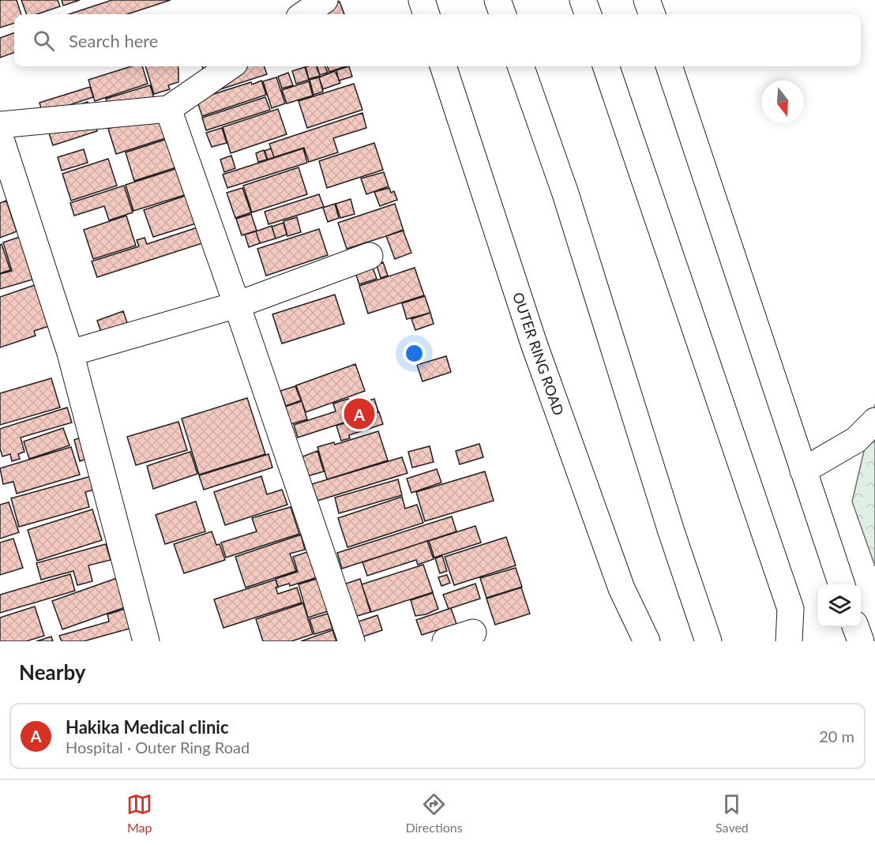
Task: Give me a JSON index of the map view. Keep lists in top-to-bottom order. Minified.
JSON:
{"streets":{"main road":["OUTER RING ROAD"]},"north":"bottom","page":{"search":"Search here","pins":"A","heading":"Nearby","list":[{"mark":"A","name":"Hakika Medical clinic","note":"Hospital · Outer Ring Road","value":"20 m"}],"nav":["Map","Directions","Saved"]}}
